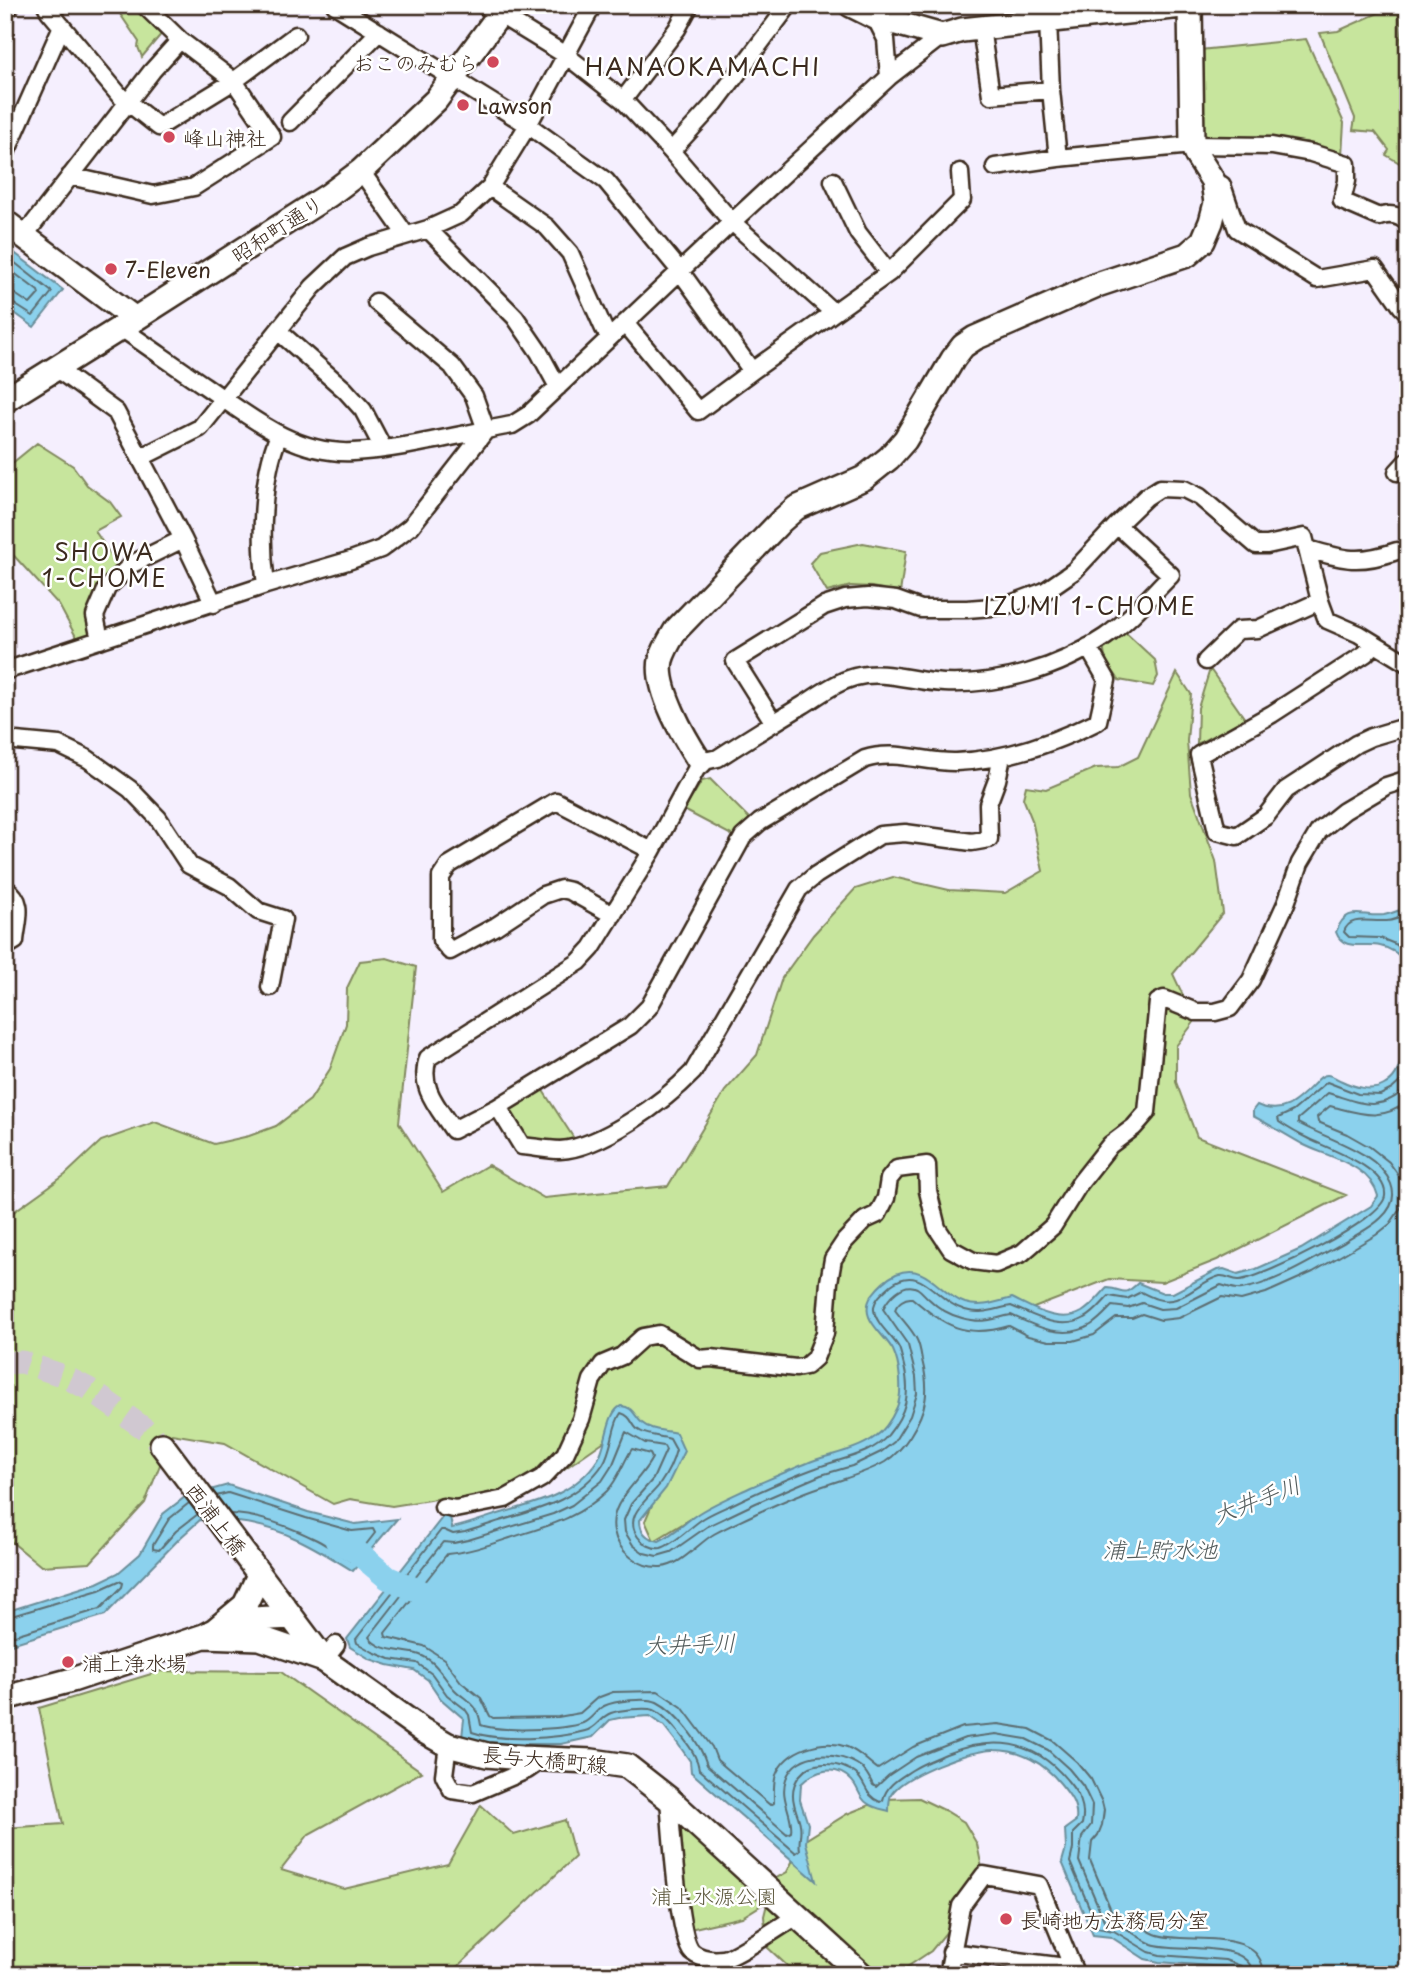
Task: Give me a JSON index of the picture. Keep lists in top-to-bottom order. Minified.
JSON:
{"streets":{"street":["昭和町通り","西浦上橋","長与大橋町線"]},"crossings":[["西浦上橋","長与大橋町線"]],"districts":["HANAOKAMACHI","SHOWA 1-CHOME","IZUMI 1-CHOME"],"water":["大井手川","浦上貯水池"],"parks":["浦上水源公園"],"places":["おこのみむら","Lawson","峰山神社","7-Eleven","浦上浄水場","長崎地方法務局分室"]}
